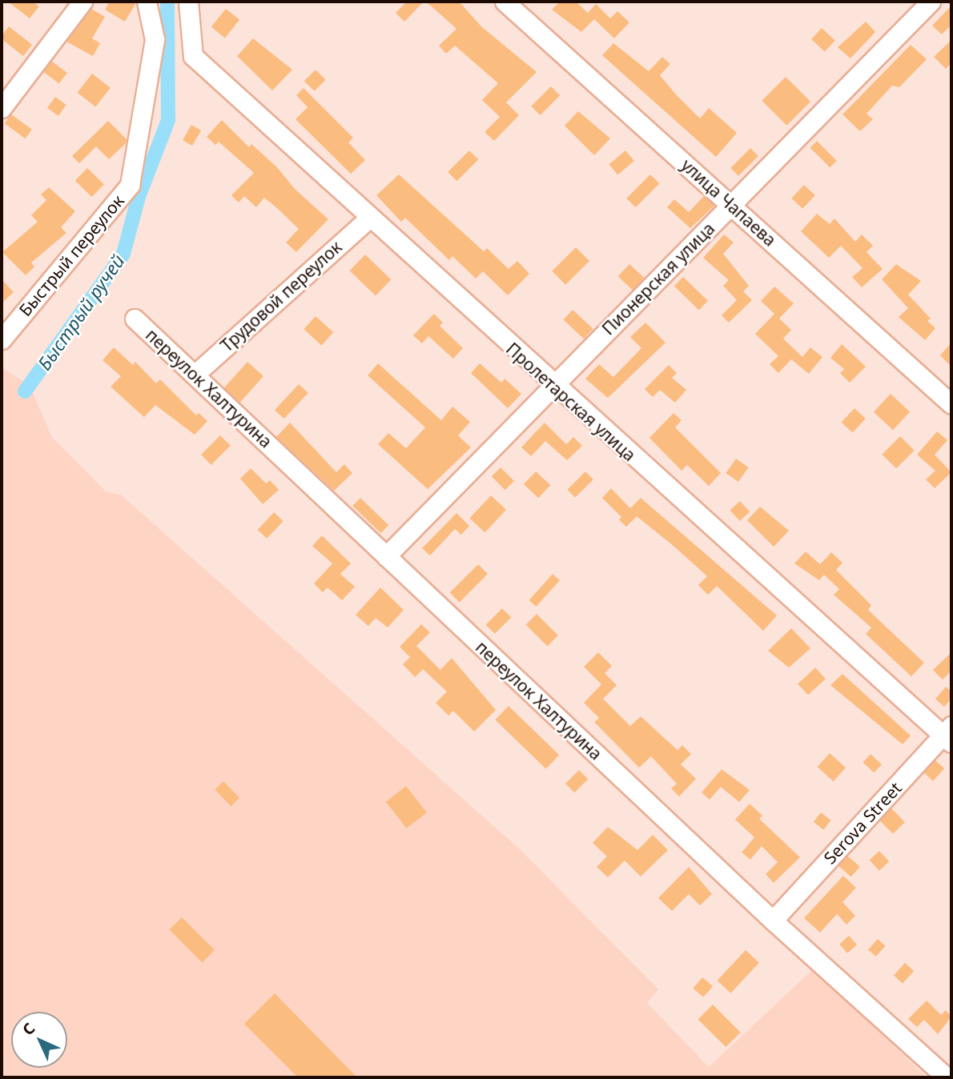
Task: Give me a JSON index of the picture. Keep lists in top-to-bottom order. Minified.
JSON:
{"streets":{"street":["улица Чапаева","Быстрый переулок","Пионерская улица","Трудовой переулок","переулок Халтурина","Пролетарская улица","Serova Street"]},"crossings":[["улица Чапаева","Пионерская улица"],["Пионерская улица","переулок Халтурина"],["Пионерская улица","Пролетарская улица"],["Трудовой переулок","переулок Халтурина"],["Трудовой переулок","Пролетарская улица"],["переулок Халтурина","Serova Street"],["Пролетарская улица","Serova Street"]],"water":["Быстрый ручей"],"north":"top left"}
